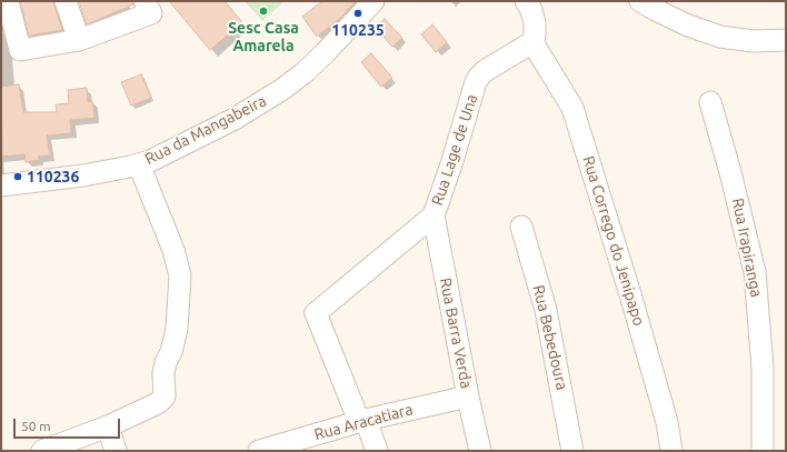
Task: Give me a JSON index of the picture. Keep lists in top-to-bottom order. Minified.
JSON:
{"streets":{"street":["Rua da Mangabeira","Rua Lage de Una","Rua Corrego do Jenipapo","Rua Irapiranga","Rua Barra Verda","Rua Bebedoura","Rua Aracatiara"]},"crossings":[["Rua Lage de Una","Rua Corrego do Jenipapo"],["Rua Lage de Una","Rua Barra Verda"],["Rua Lage de Una","Rua Aracatiara"],["Rua Barra Verda","Rua Aracatiara"]],"places":["Sesc Casa Amarela","110235","110236"],"scale_bar":"50 m"}
